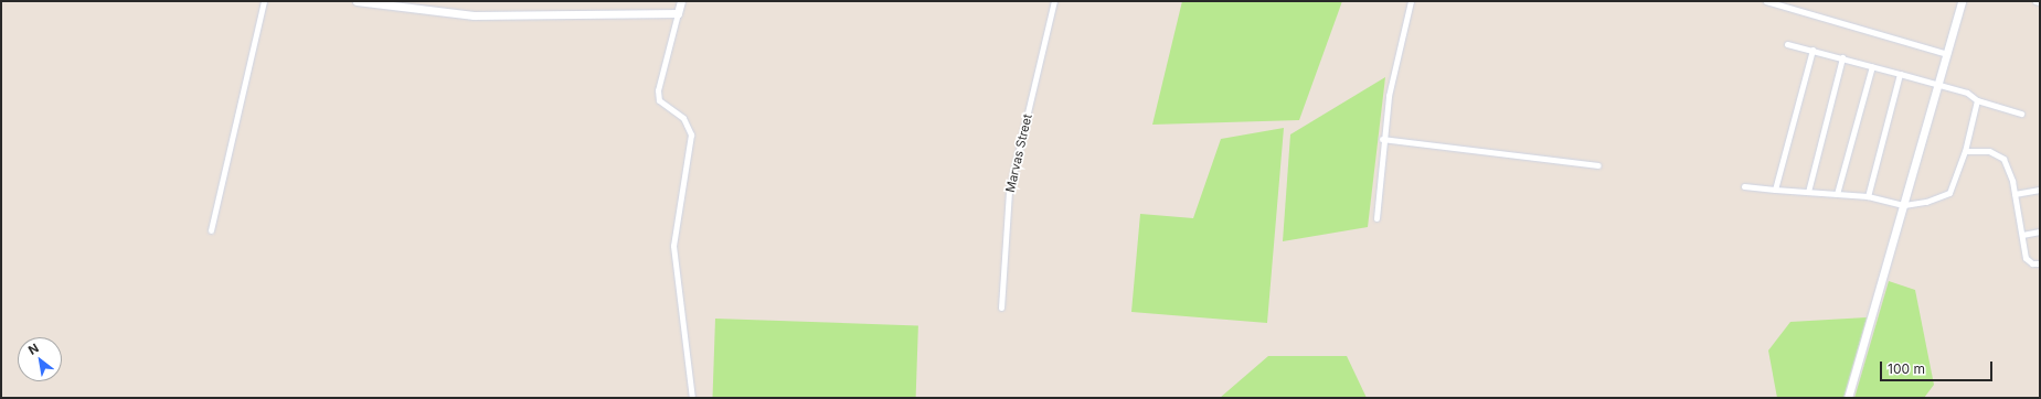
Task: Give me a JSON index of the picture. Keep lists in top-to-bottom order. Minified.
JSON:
{"streets":{"street":["Marvas Street"]},"scale_bar":"100 m","north":"top left"}
